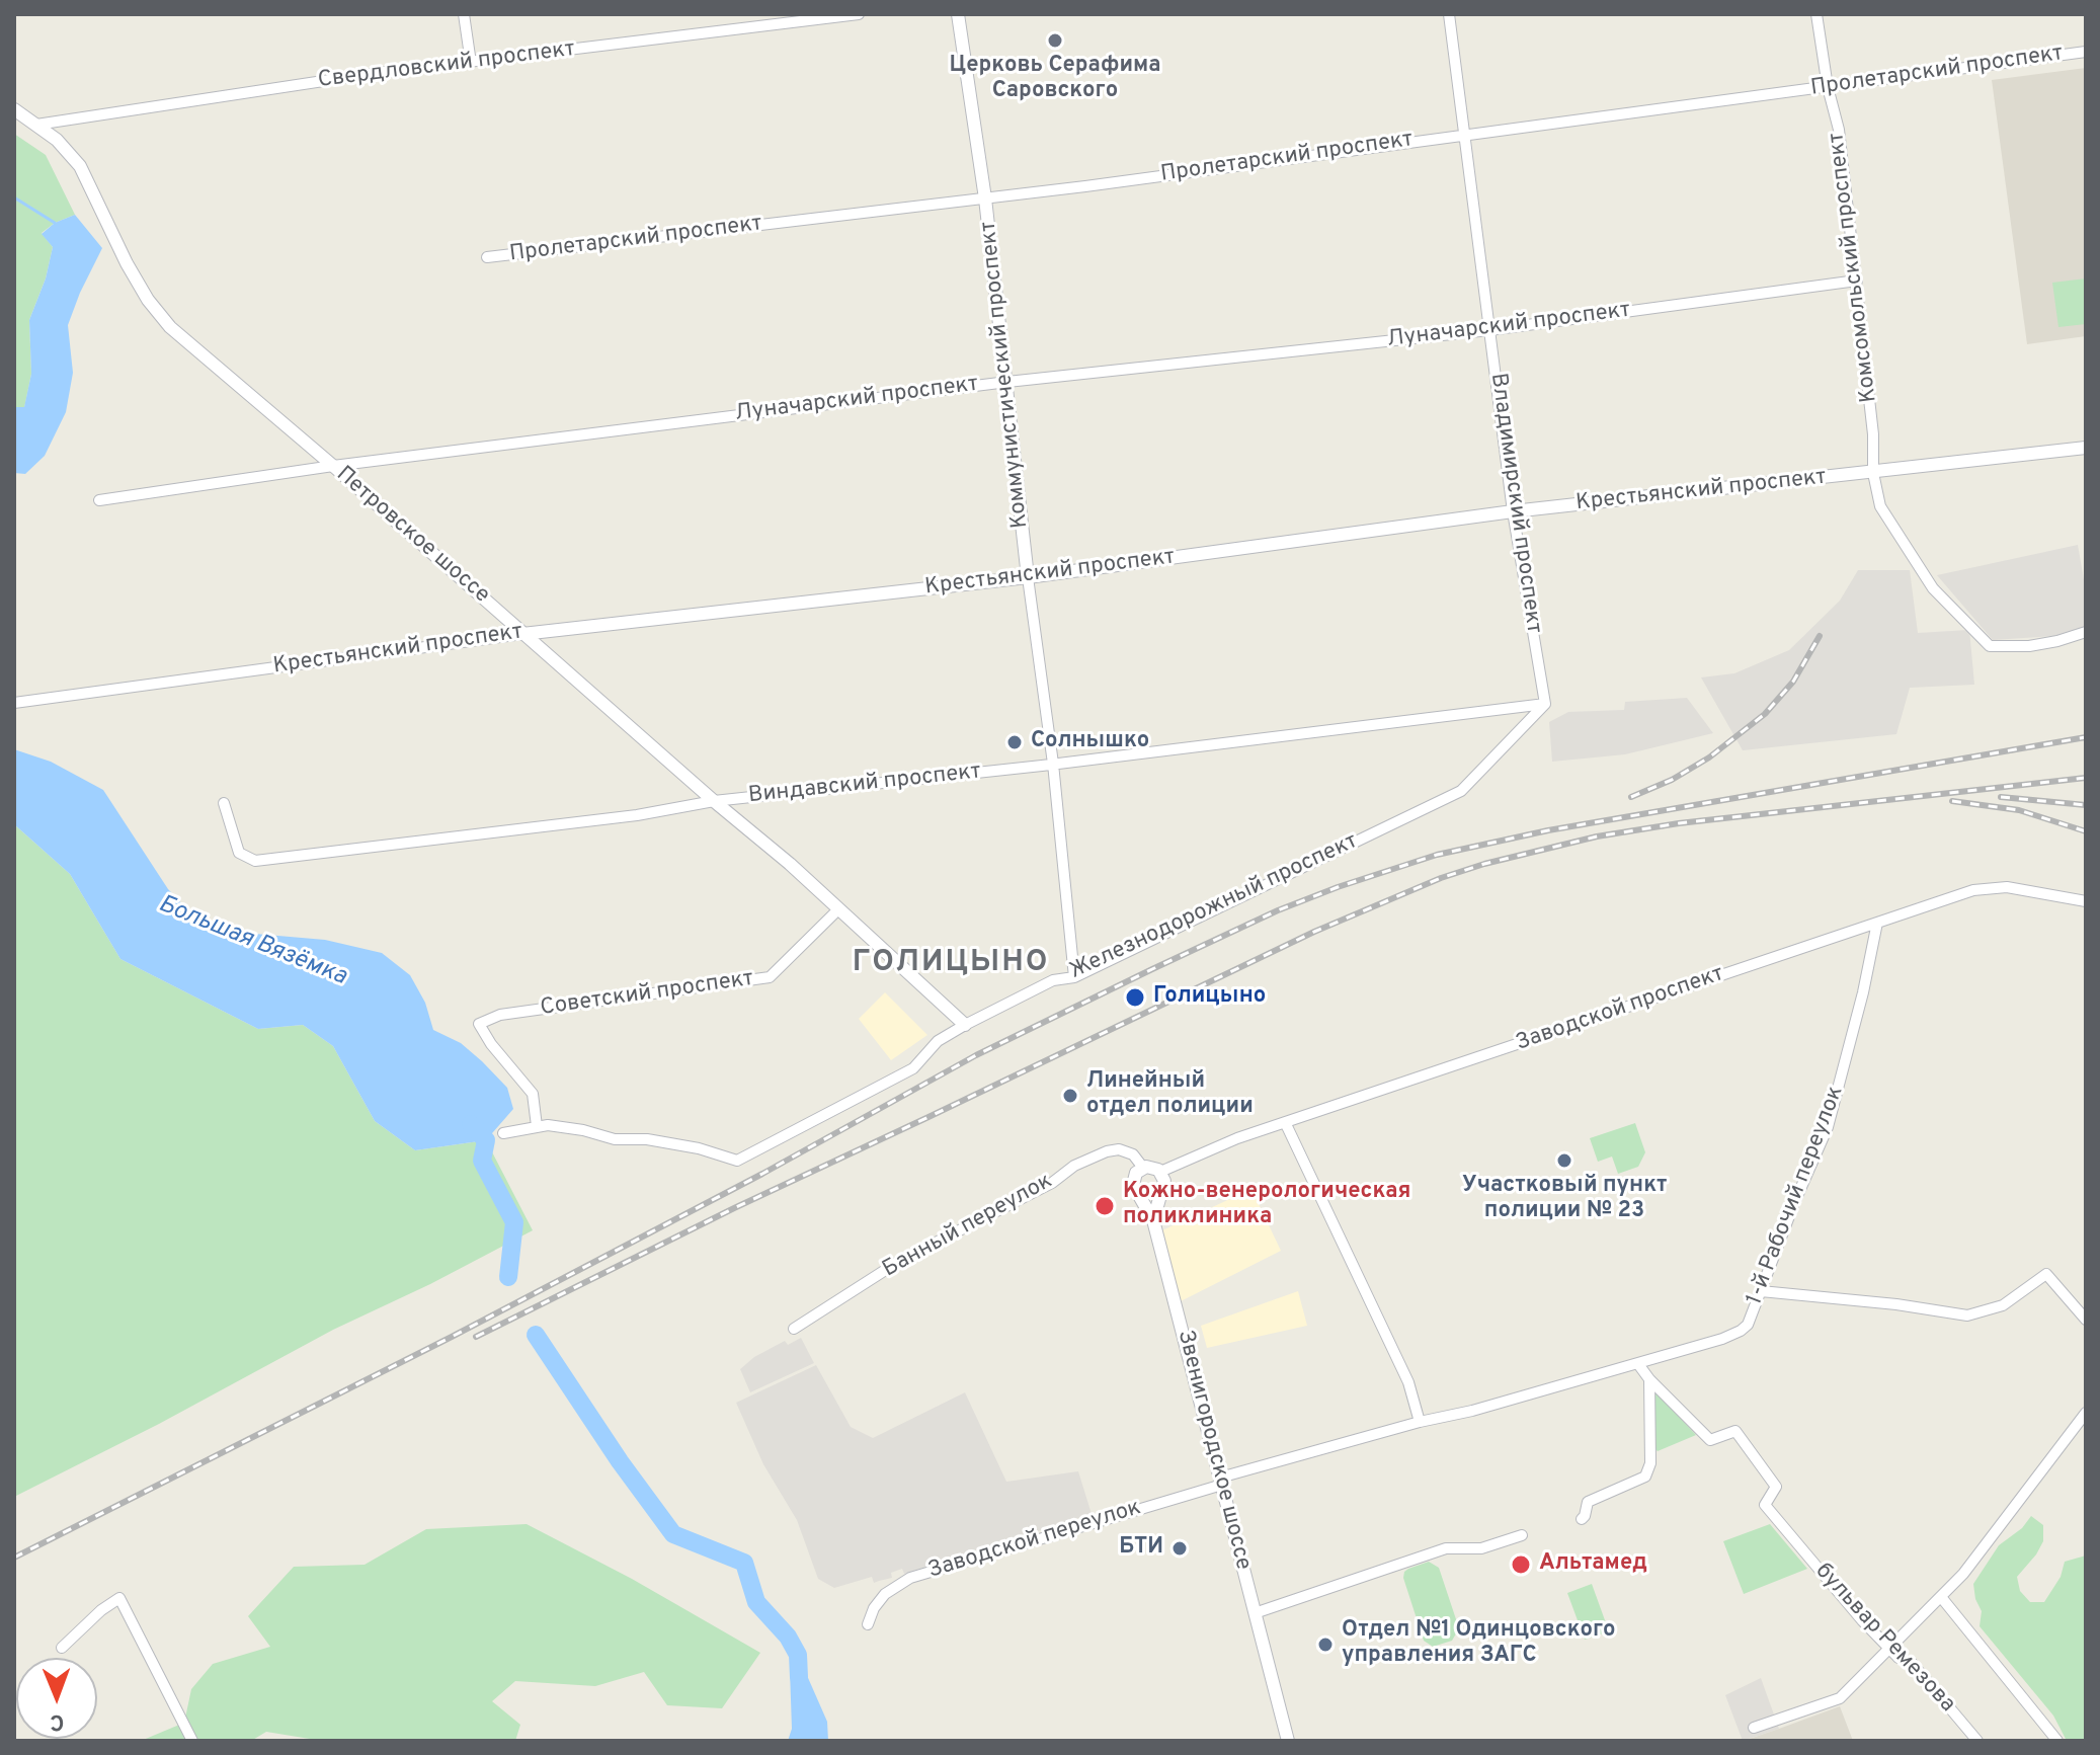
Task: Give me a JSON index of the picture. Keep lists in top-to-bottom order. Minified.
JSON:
{"streets":{"street":["Свердловский проспект","Пролетарский проспект","Комсомольский проспект","Луначарский проспект","Коммунистический проспект","Крестьянский проспект","Владимирский проспект","Петровское шоссе","Виндавский проспект","Железнодорожный проспект","Советский проспект","Заводской проспект","1-й Рабочий переулок","Банный переулок","Звенигородское шоссе","Заводской переулок","бульвар Ремезова"]},"crossings":[["Свердловский проспект","Петровское шоссе"],["Пролетарский проспект","Комсомольский проспект"],["Пролетарский проспект","Коммунистический проспект"],["Пролетарский проспект","Владимирский проспект"],["Комсомольский проспект","Луначарский проспект"],["Комсомольский проспект","Крестьянский проспект"],["Луначарский проспект","Коммунистический проспект"],["Луначарский проспект","Владимирский проспект"],["Луначарский проспект","Петровское шоссе"],["Коммунистический проспект","Крестьянский проспект"],["Коммунистический проспект","Виндавский проспект"],["Коммунистический проспект","Железнодорожный проспект"],["Крестьянский проспект","Владимирский проспект"],["Крестьянский проспект","Петровское шоссе"],["Владимирский проспект","Виндавский проспект"],["Владимирский проспект","Железнодорожный проспект"],["Петровское шоссе","Виндавский проспект"],["Петровское шоссе","Железнодорожный проспект"],["Петровское шоссе","Советский проспект"],["Виндавский проспект","Железнодорожный проспект"],["Железнодорожный проспект","Советский проспект"],["Заводской проспект","1-й Рабочий переулок"],["Заводской проспект","Банный переулок"],["1-й Рабочий переулок","Звенигородское шоссе"],["1-й Рабочий переулок","Заводской переулок"],["1-й Рабочий переулок","бульвар Ремезова"],["Звенигородское шоссе","Заводской переулок"]],"districts":["ГОЛИЦЫНО"],"water":["Большая Вязёмка"],"places":["Церковь Серафима Саровского","Солнышко","Голицыно","Линейный отдел полиции","Участковый пункт полиции № 23","Кожно-венерологическая поликлиника","БТИ","Альтамед","Отдел №1 Одинцовского управления ЗАГС"],"north":"bottom"}
